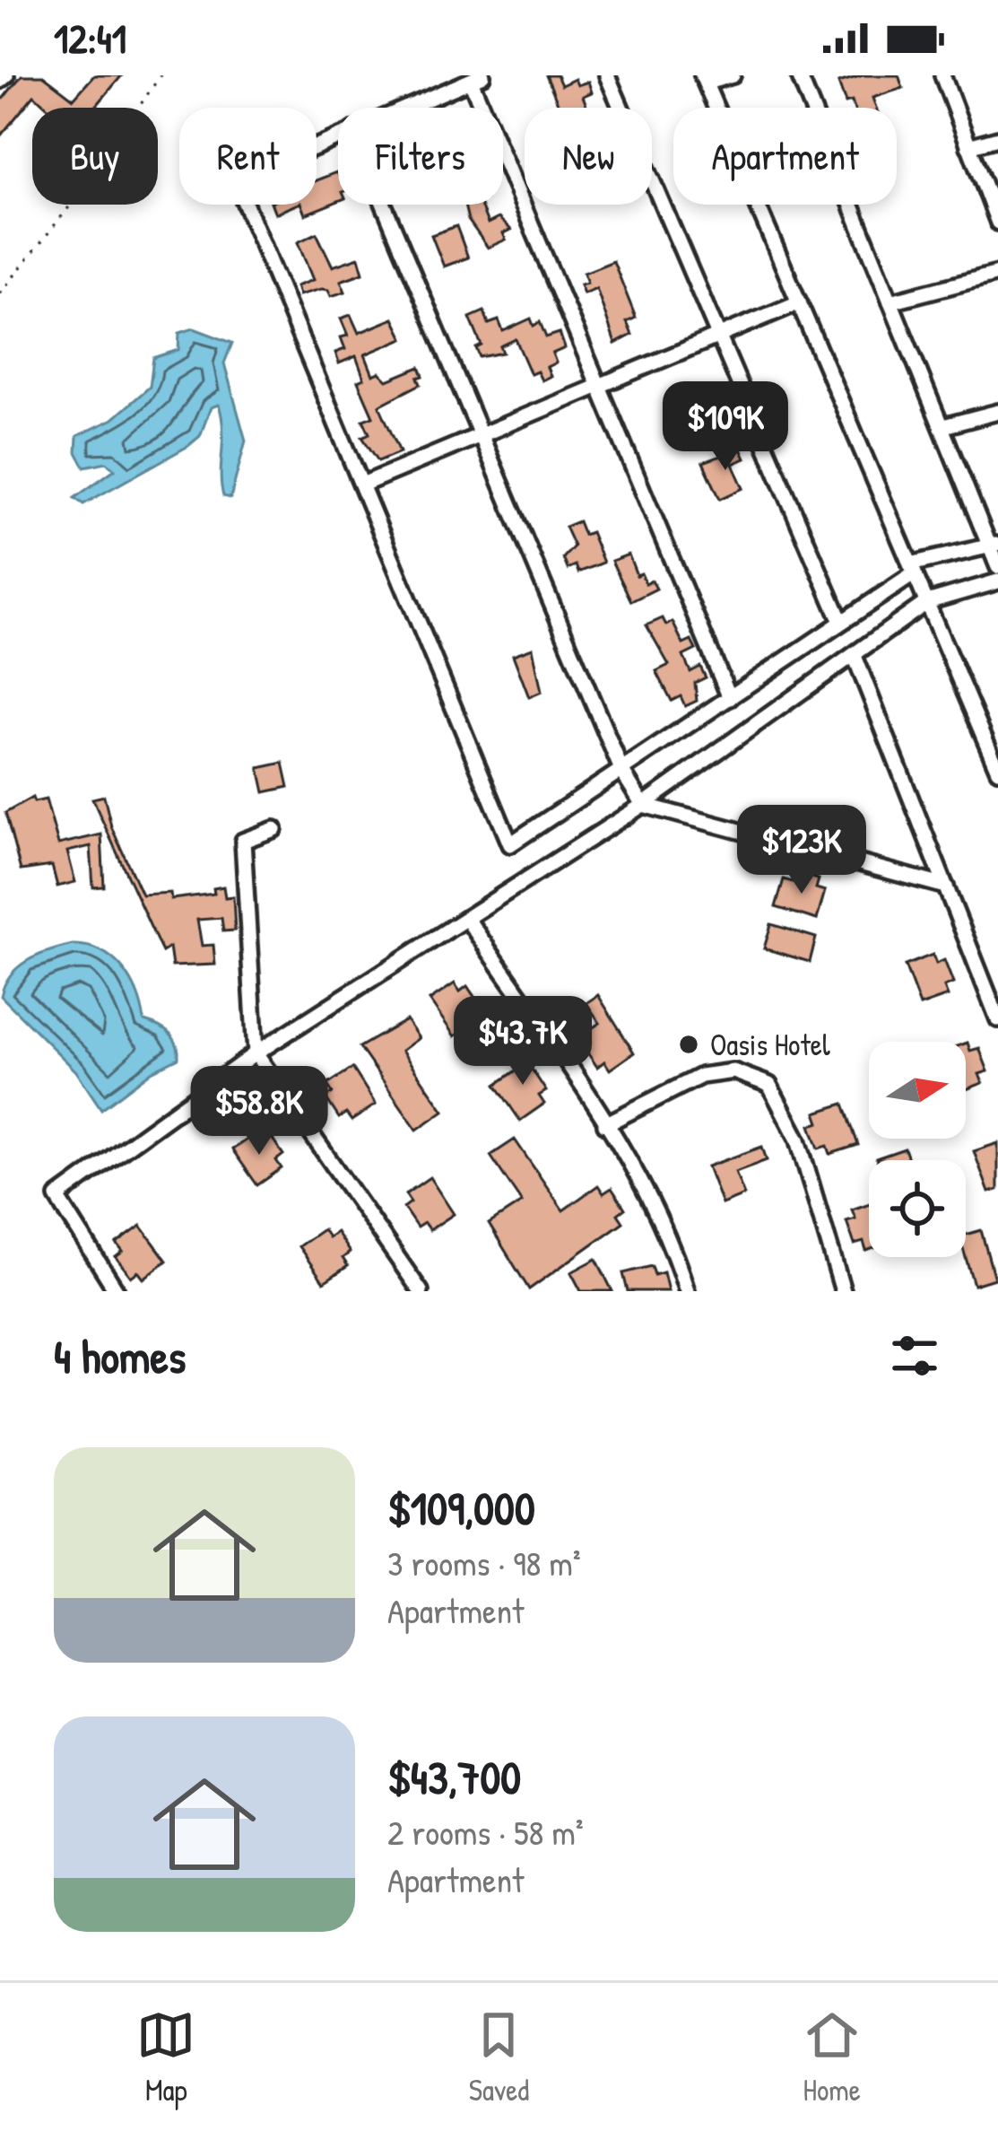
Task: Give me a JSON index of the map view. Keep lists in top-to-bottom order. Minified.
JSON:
{"places":["Oasis Hotel"],"north":"right","page":{"status":"12:41","chip":["Buy","Rent","Filters","New","Apartment"],"price":["$109K","$123K","$43.7K","$58.8K"],"heading":"4 homes","list":[{"name":"$109,000","note":"3 rooms · 98 m² · Apartment"},{"name":"$43,700","note":"2 rooms · 58 m² · Apartment"}],"tabs":["Map","Saved","Home"]}}
